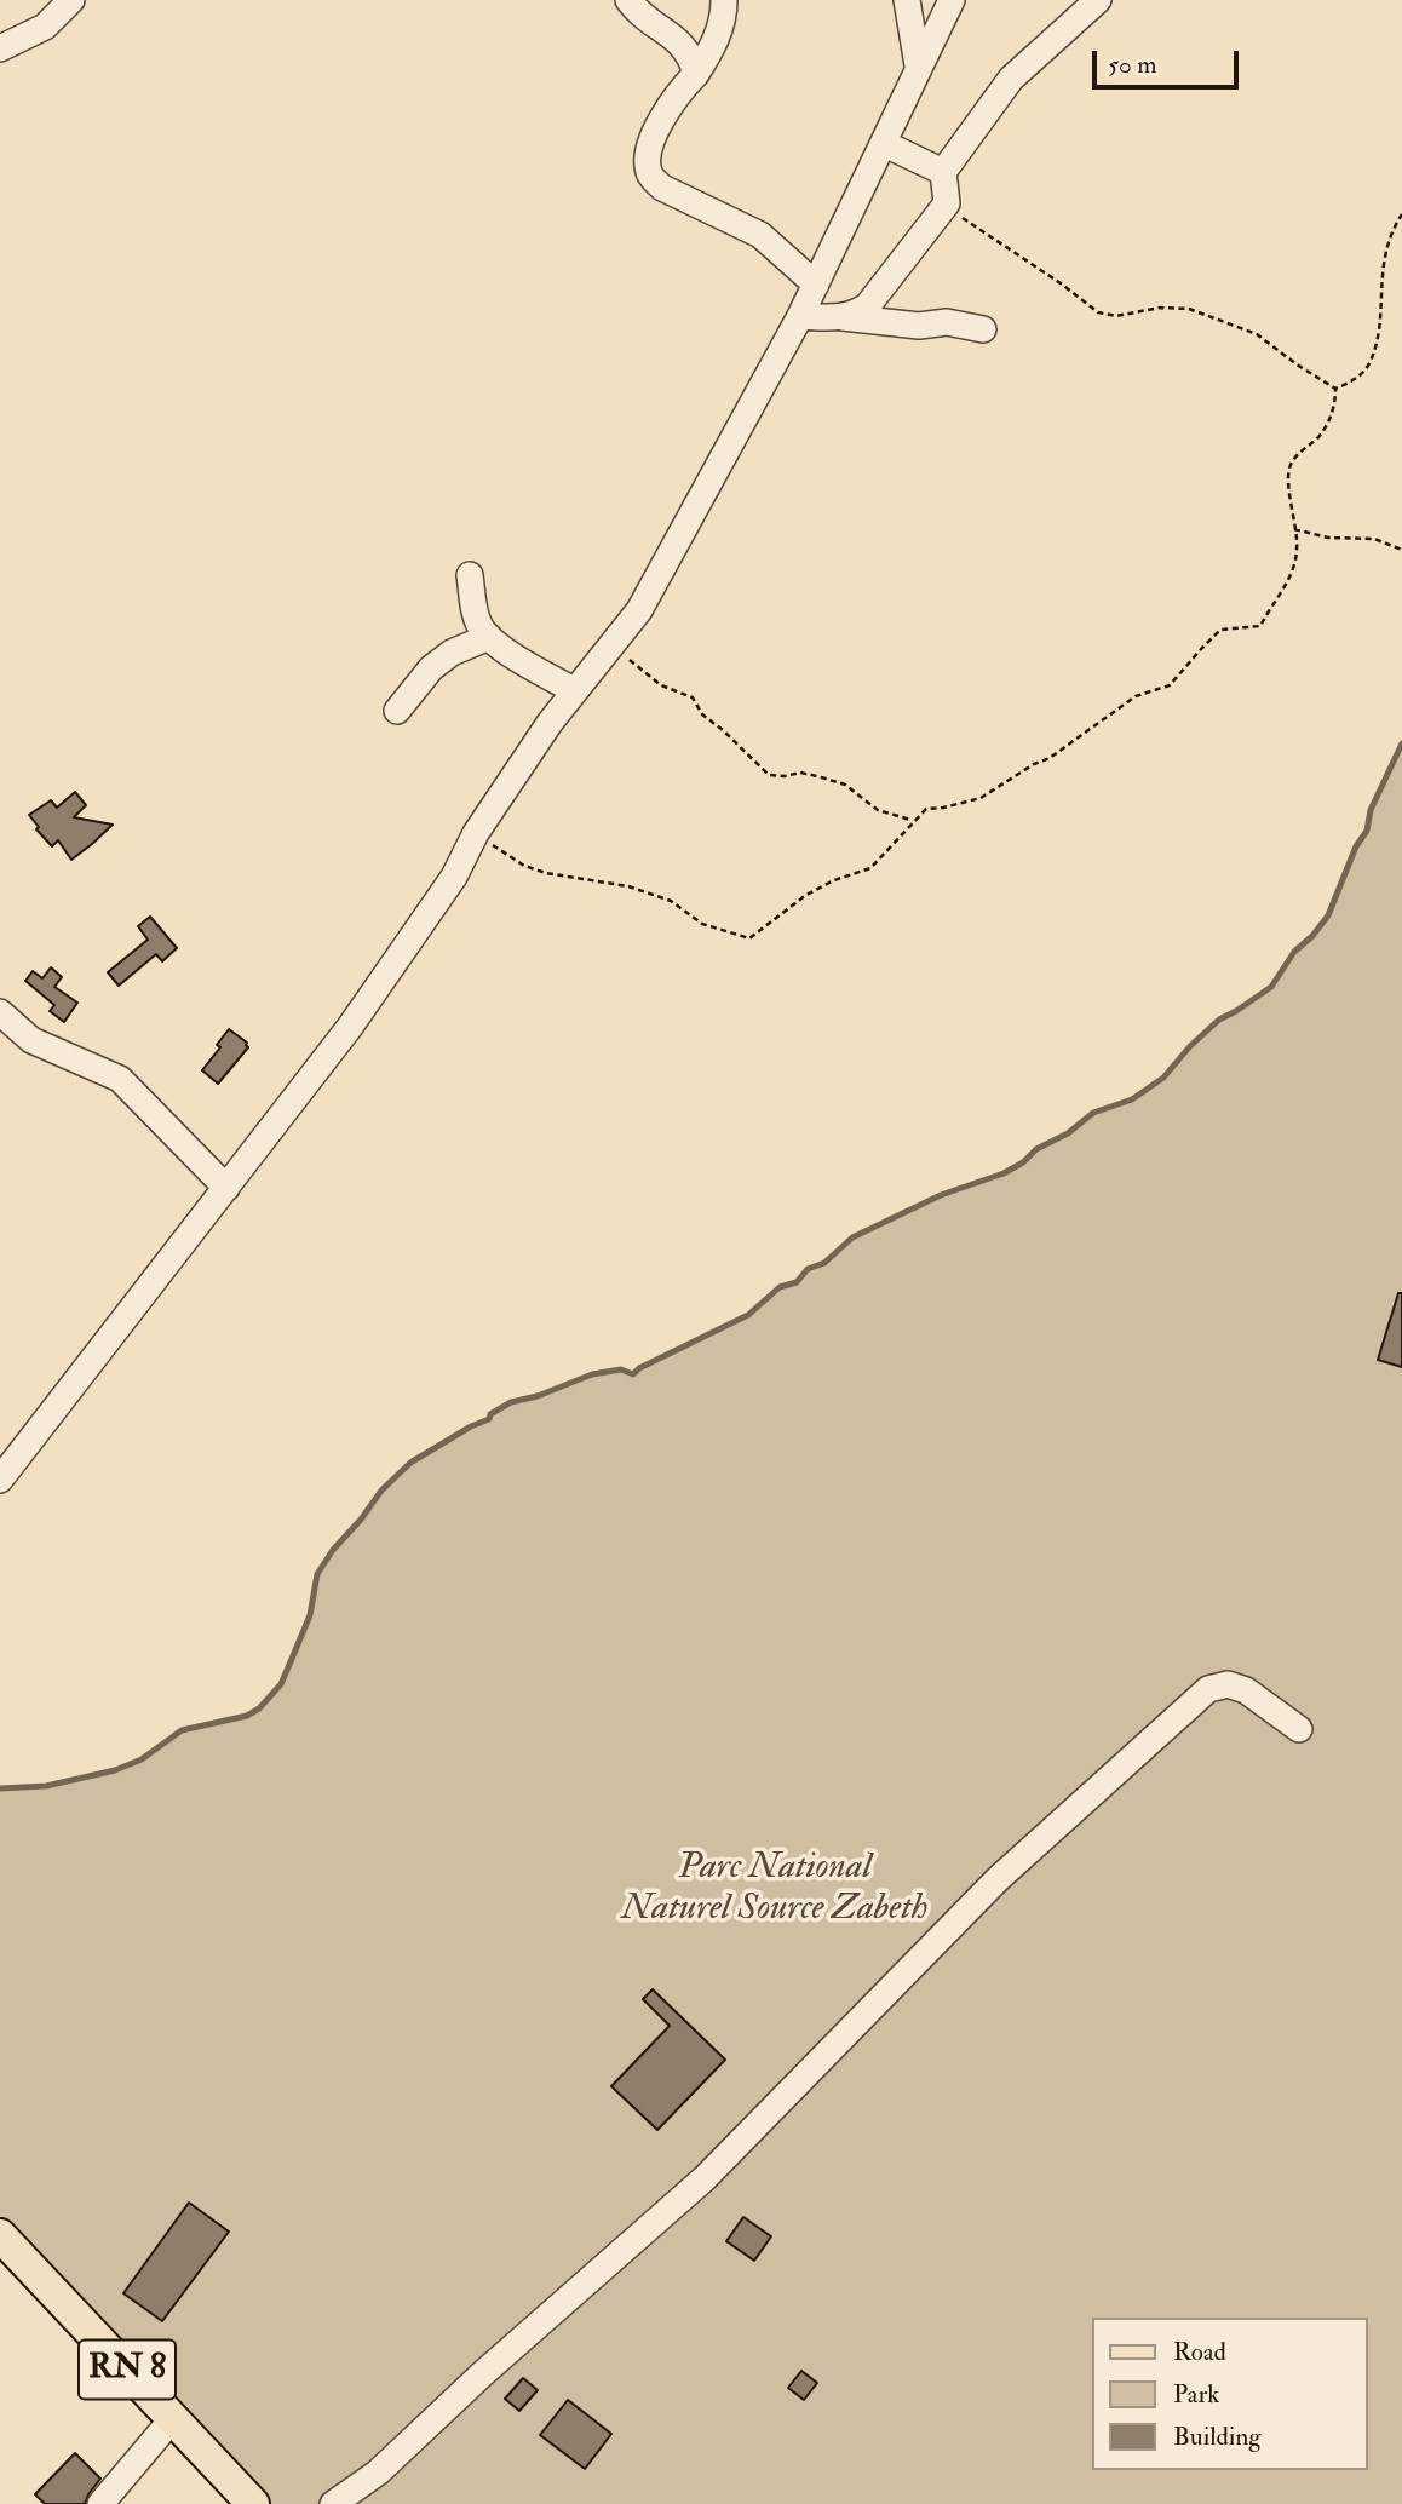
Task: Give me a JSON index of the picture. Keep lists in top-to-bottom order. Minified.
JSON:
{"streets":{"main road":["RN 8"]},"parks":["Parc National Naturel Source Zabeth"],"legend":["Road","Park","Building"],"scale_bar":"50 m"}
